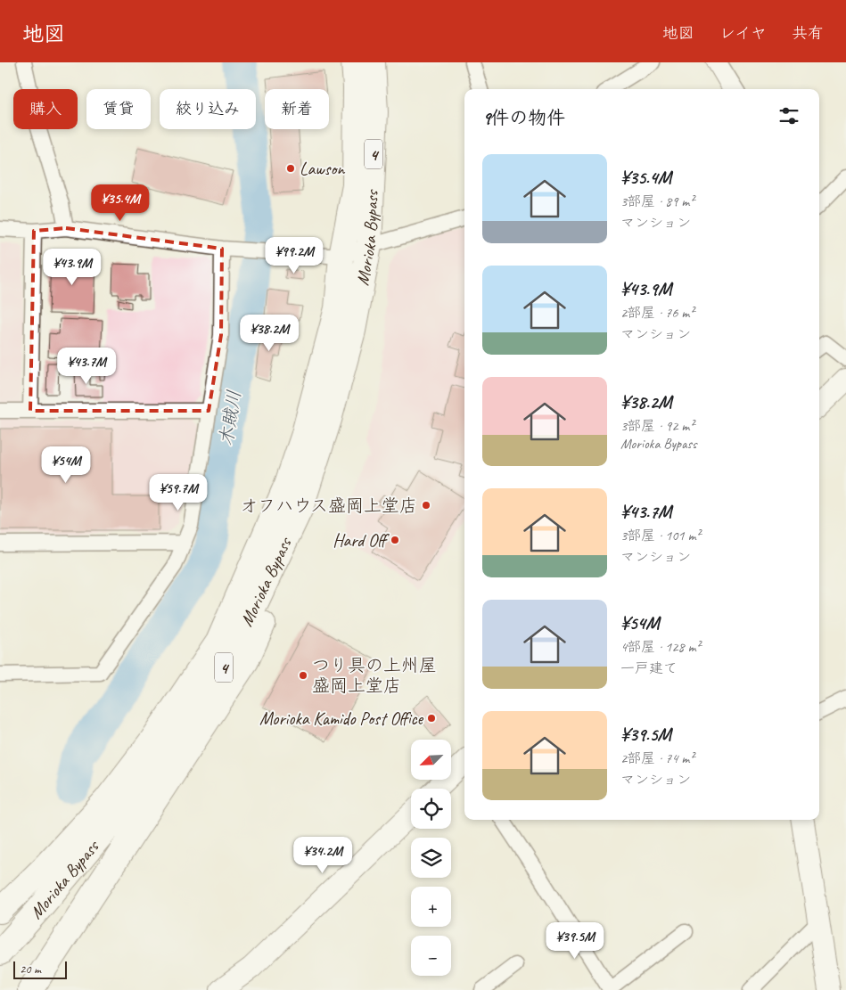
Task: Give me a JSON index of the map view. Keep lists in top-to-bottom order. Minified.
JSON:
{"streets":{"highway":["4","Morioka Bypass"]},"water":["木賊川"],"places":["Lawson","オフハウス盛岡上堂店","Hard Off","つり具の上州屋 盛岡上堂店","Morioka Kamido Post Office"],"scale_bar":"20 m","north":"bottom left","page":{"header":"地図","nav":["地図","レイヤ","共有"],"chip":["購入","賃貸","絞り込み","新着"],"heading":"9件の物件","list":[{"name":"¥35.4M","note":"3部屋 · 89 m² · マンション"},{"name":"¥43.9M","note":"2部屋 · 76 m² · マンション"},{"name":"¥38.2M","note":"3部屋 · 92 m² · Morioka Bypass"},{"name":"¥43.7M","note":"3部屋 · 101 m² · マンション"},{"name":"¥54M","note":"4部屋 · 128 m² · 一戸建て"},{"name":"¥39.5M","note":"2部屋 · 74 m² · マンション"}],"price":["¥35.4M","¥99.2M","¥43.9M","¥38.2M","¥43.7M","¥54M","¥59.7M","¥34.2M","¥39.5M"],"map_buttons":["+","−"],"scale":"20 m"}}
